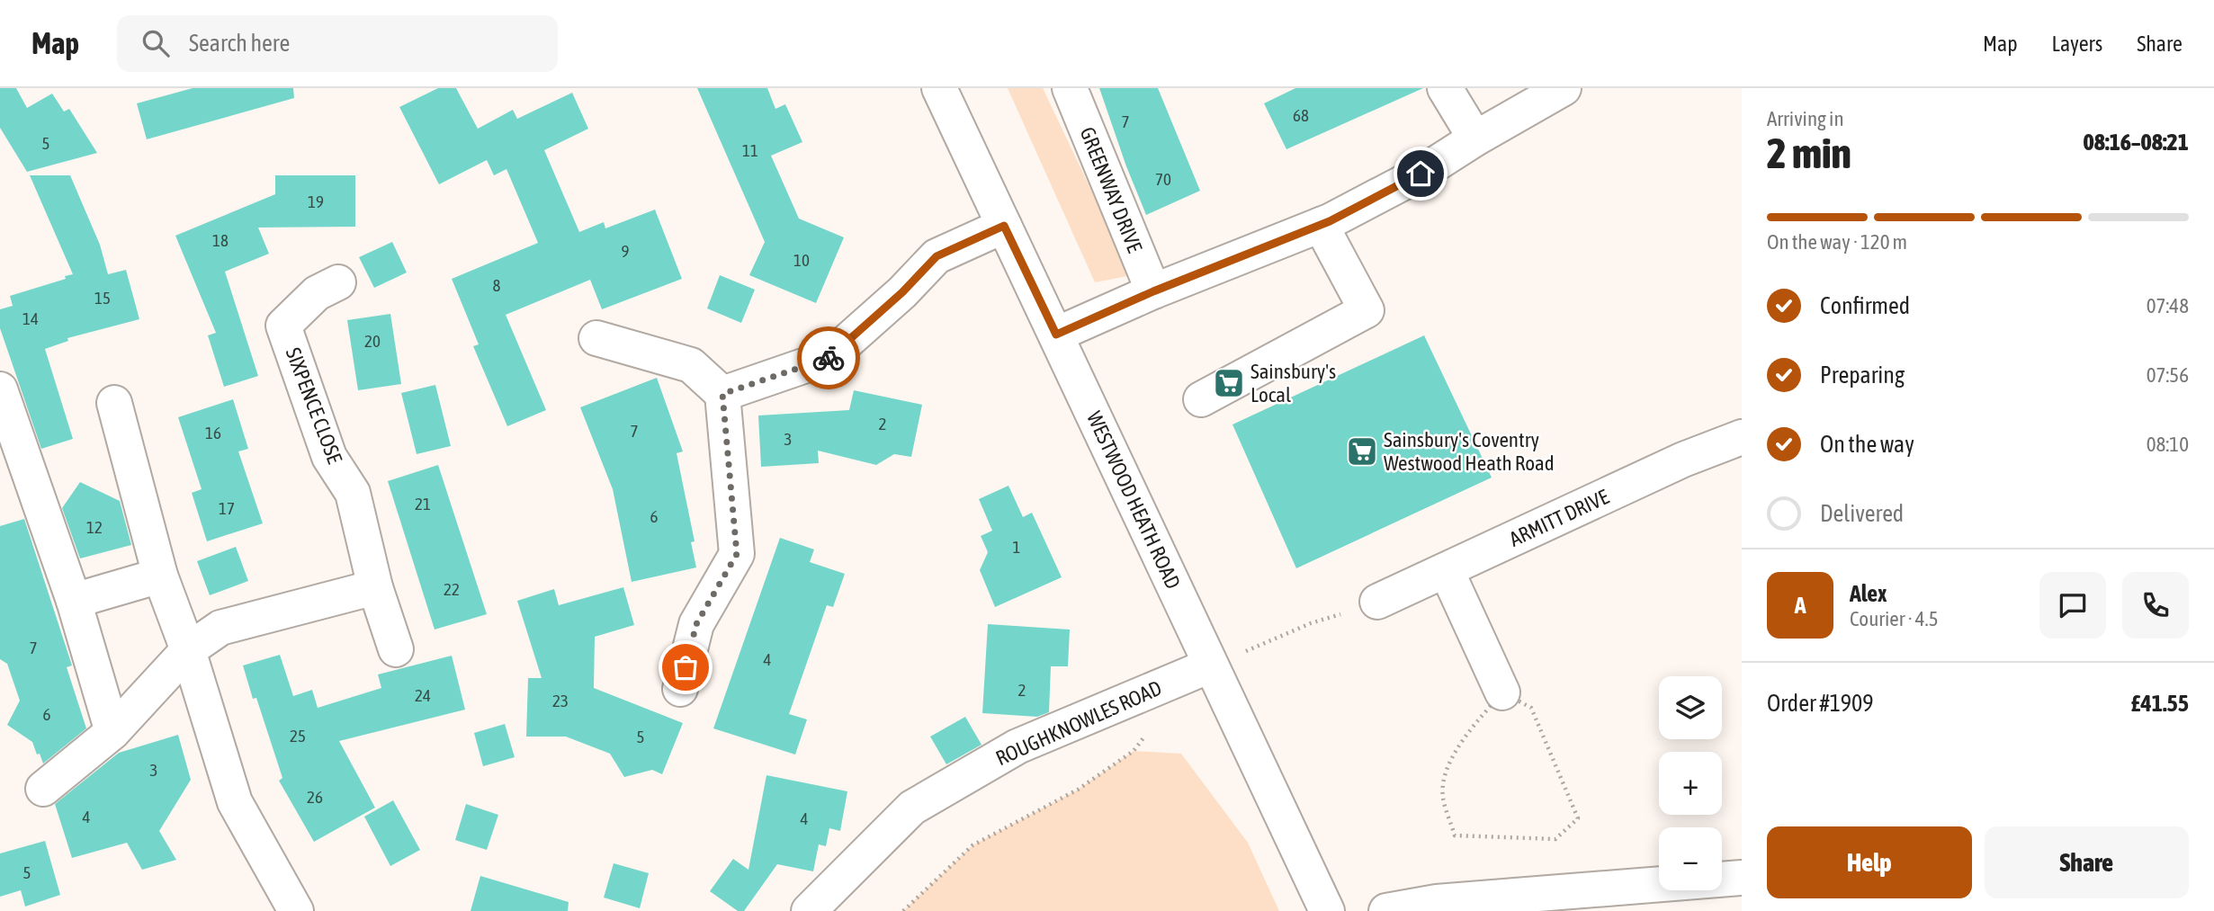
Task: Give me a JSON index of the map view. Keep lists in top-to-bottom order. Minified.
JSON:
{"streets":{"street":["GREENWAY DRIVE","SIXPENCE CLOSE","WESTWOOD HEATH ROAD","ARMITT DRIVE","ROUGHKNOWLES ROAD"]},"crossings":[["WESTWOOD HEATH ROAD","ROUGHKNOWLES ROAD"]],"places":{"supermarket":["Sainsbury's Local","Sainsbury's Coventry Westwood Heath Road"]},"house_numbers":["68","7","5","11","70","19","18","9","10","8","15","14","20","2","7","16","3","21","17","6","12","1","22","7","4","2","24","23","6","25","5","3","26","4","4","5"],"page":{"header":"Map","search":"Search here","nav":["Map","Layers","Share"],"heading":["2 min","Arriving in","08:16–08:21"],"panel":["Alex","Courier · 4.5","Order #1909","£41.55"],"bar":"On the way · 120 m","list":[["Confirmed","07:48"],["Preparing","07:56"],["On the way","08:10"],"Delivered"],"round":"A","map_buttons":["+","−"],"buttons":["Help","Share"]}}
